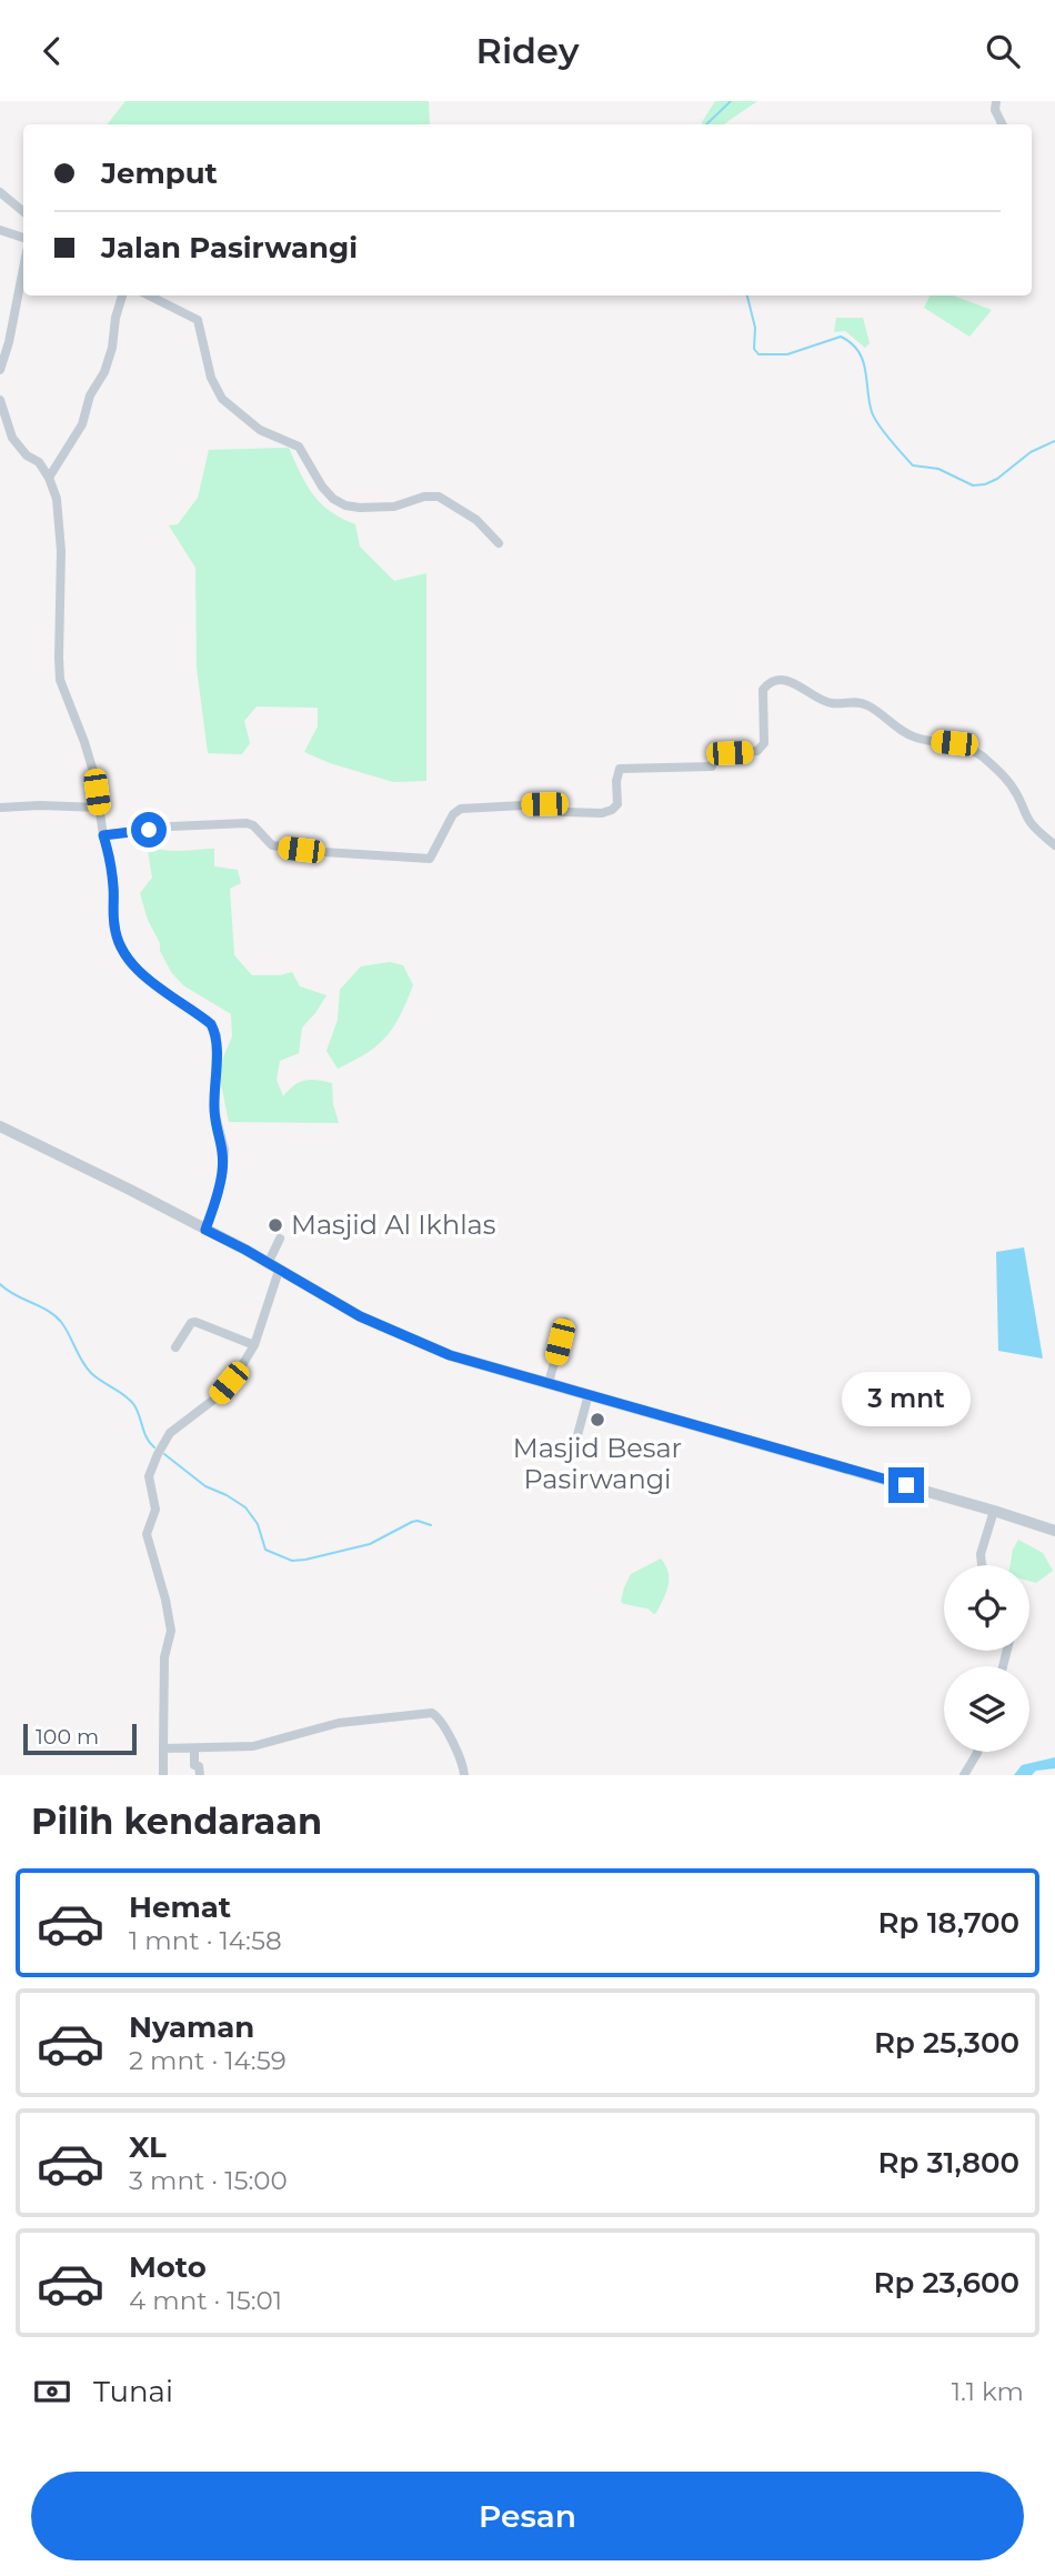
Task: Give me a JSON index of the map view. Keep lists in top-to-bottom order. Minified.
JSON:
{"places":["Masjid Al Ikhlas","Masjid Besar Pasirwangi"],"scale_bar":"100 m","page":{"header":"Ridey","banner":["Jemput","Jalan Pasirwangi"],"bubble":"3 mnt","scale":"100 m","heading":"Pilih kendaraan","list":[{"name":"Hemat","note":"1 mnt · 14:58","value":"Rp 18,700"},{"name":"Nyaman","note":"2 mnt · 14:59","value":"Rp 25,300"},{"name":"XL","note":"3 mnt · 15:00","value":"Rp 31,800"},{"name":"Moto","note":"4 mnt · 15:01","value":"Rp 23,600"}],"pay":["Tunai","1.1 km"],"buttons":"Pesan"}}
